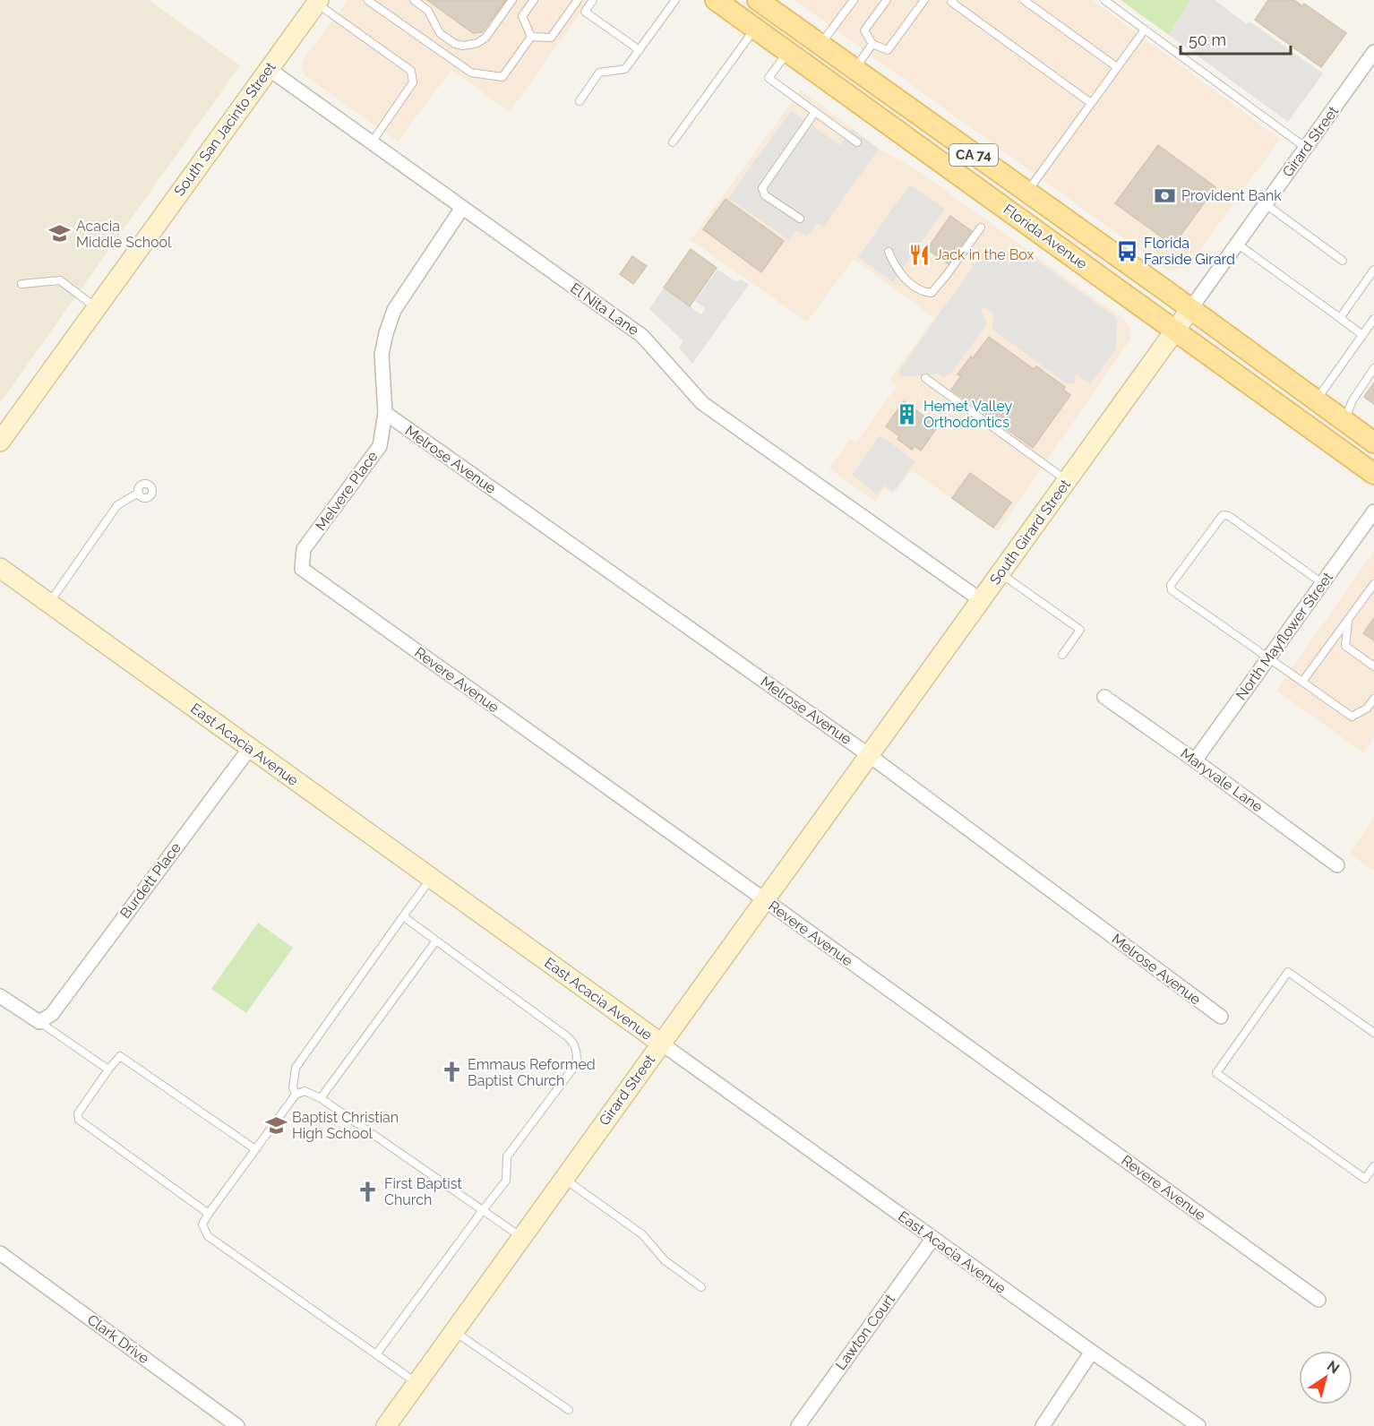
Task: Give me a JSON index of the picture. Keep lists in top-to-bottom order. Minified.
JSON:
{"streets":{"main road":["CA 74","Florida Avenue"],"street":["South San Jacinto Street","Girard Street","El Nita Lane","Melrose Avenue","Melvere Place","South Girard Street","North Mayflower Street","Revere Avenue","East Acacia Avenue","Maryvale Lane","Burdett Place","Lawton Court","Clark Drive"]},"crossings":[["South San Jacinto Street","El Nita Lane"],["Girard Street","Florida Avenue"],["Girard Street","Melrose Avenue"],["Girard Street","South Girard Street"],["Girard Street","Revere Avenue"],["Girard Street","East Acacia Avenue"],["Florida Avenue","South Girard Street"],["El Nita Lane","Melvere Place"],["El Nita Lane","South Girard Street"],["Melrose Avenue","Melvere Place"],["Melrose Avenue","South Girard Street"],["Melvere Place","Revere Avenue"],["North Mayflower Street","Maryvale Lane"],["East Acacia Avenue","Burdett Place"],["East Acacia Avenue","Lawton Court"]],"places":{"bank":["Provident Bank"],"school or university":["Acacia Middle School","Baptist Christian High School"],"bus stop":["Florida Farside Girard"],"restaurant":["Jack in the Box"],"building":["Hemet Valley Orthodontics"],"church":["Emmaus Reformed Baptist Church","First Baptist Church"]},"scale_bar":"50 m","north":"top right"}
